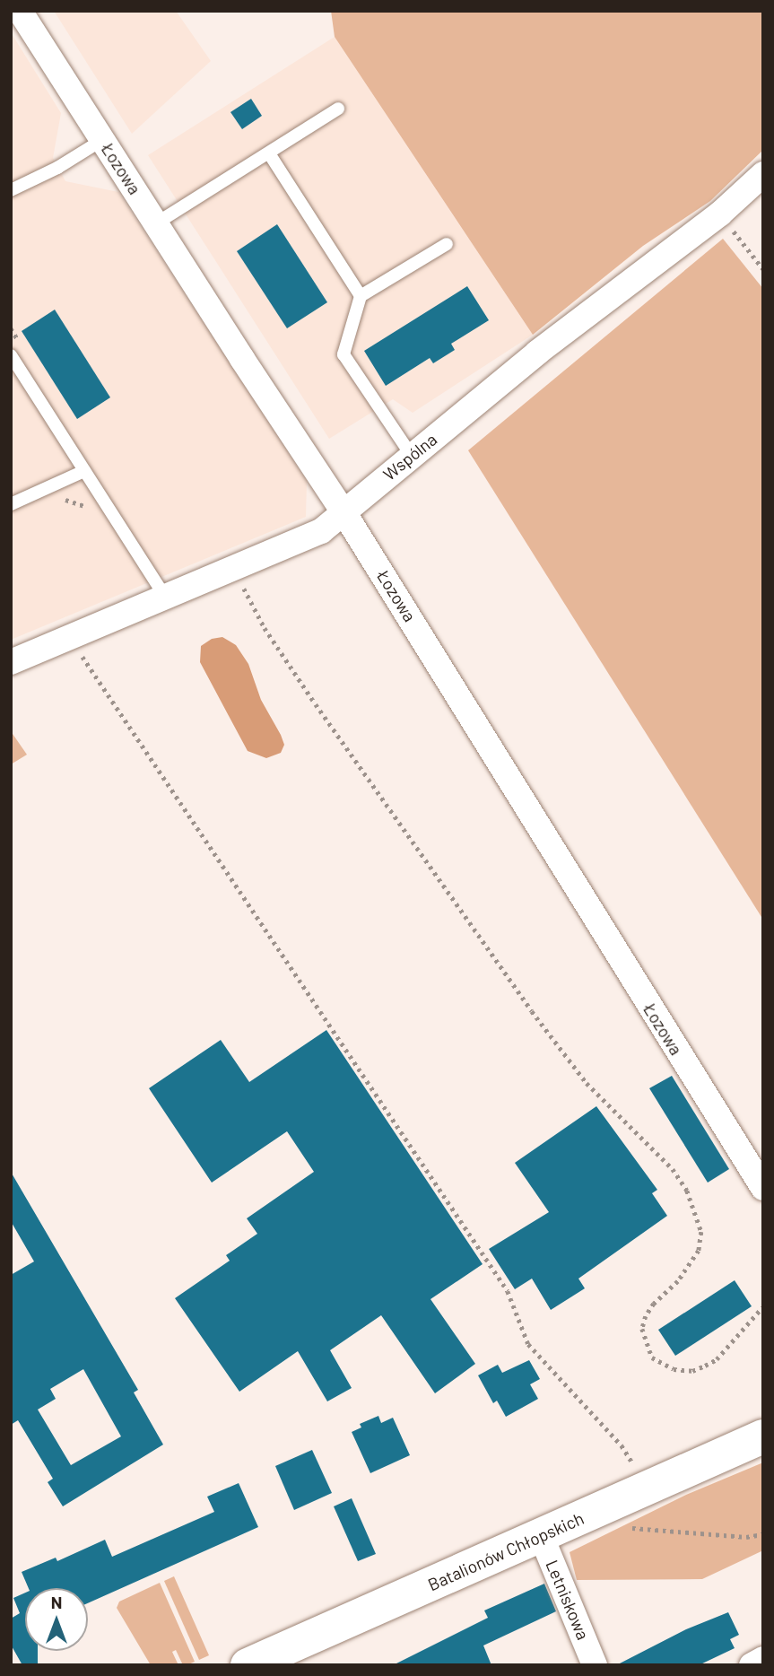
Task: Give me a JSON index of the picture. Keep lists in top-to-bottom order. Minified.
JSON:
{"streets":{"street":["Łozowa","Wspólna","Batalionów Chłopskich","Letniskowa"]},"crossings":[["Łozowa","Wspólna"],["Batalionów Chłopskich","Letniskowa"]],"north":"top"}
